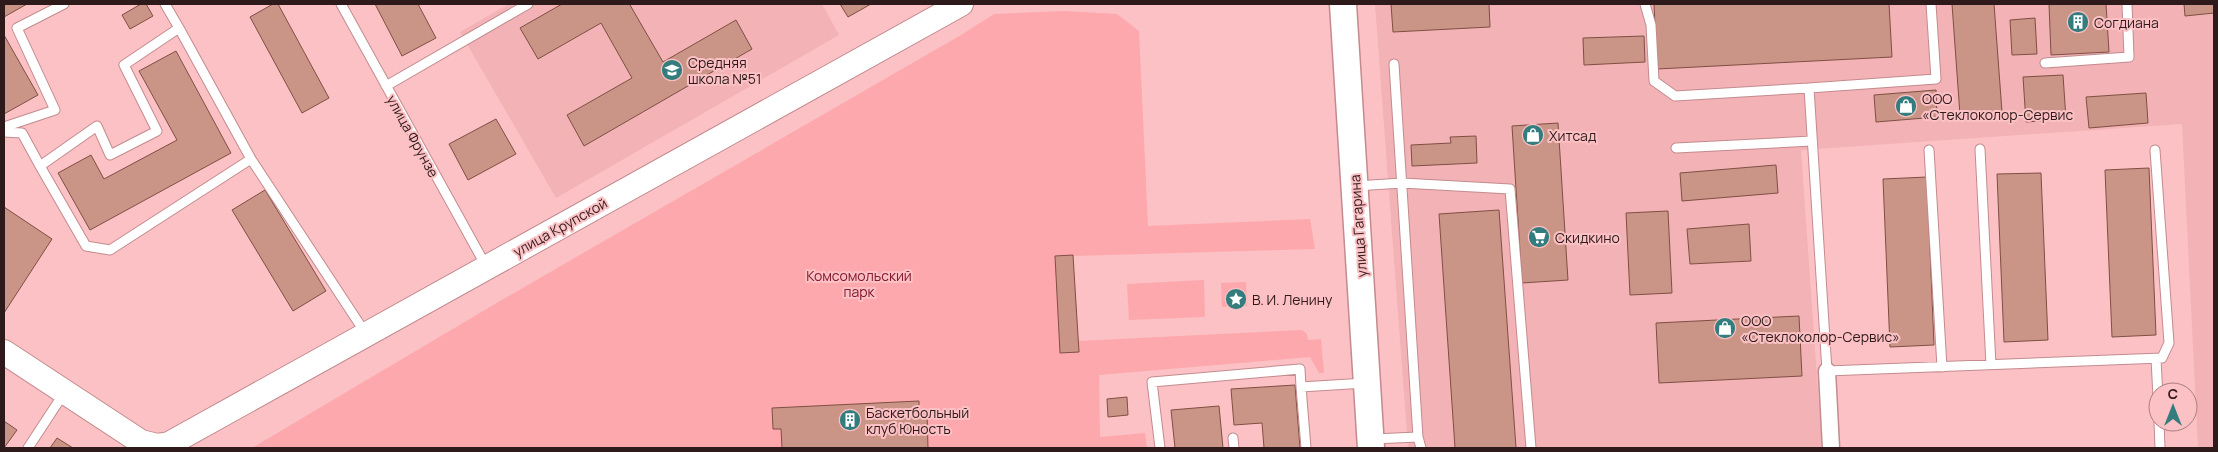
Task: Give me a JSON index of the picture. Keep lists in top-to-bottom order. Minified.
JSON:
{"streets":{"main road":["улица Гагарина","улица Крупской"],"lane":["улица Фрунзе"]},"crossings":[["улица Фрунзе","улица Крупской"]],"parks":["Комсомольский парк"],"places":{"building":["Согдиана","Баскетбольный клуб Юность"],"school or university":["Средняя школа №51"],"shop":["ООО «Стеклоколор-Сервис","Хитсад","ООО «Стеклоколор-Сервис»"],"supermarket":["Скидкино"],"place":["В. И. Ленину"]},"north":"top"}
